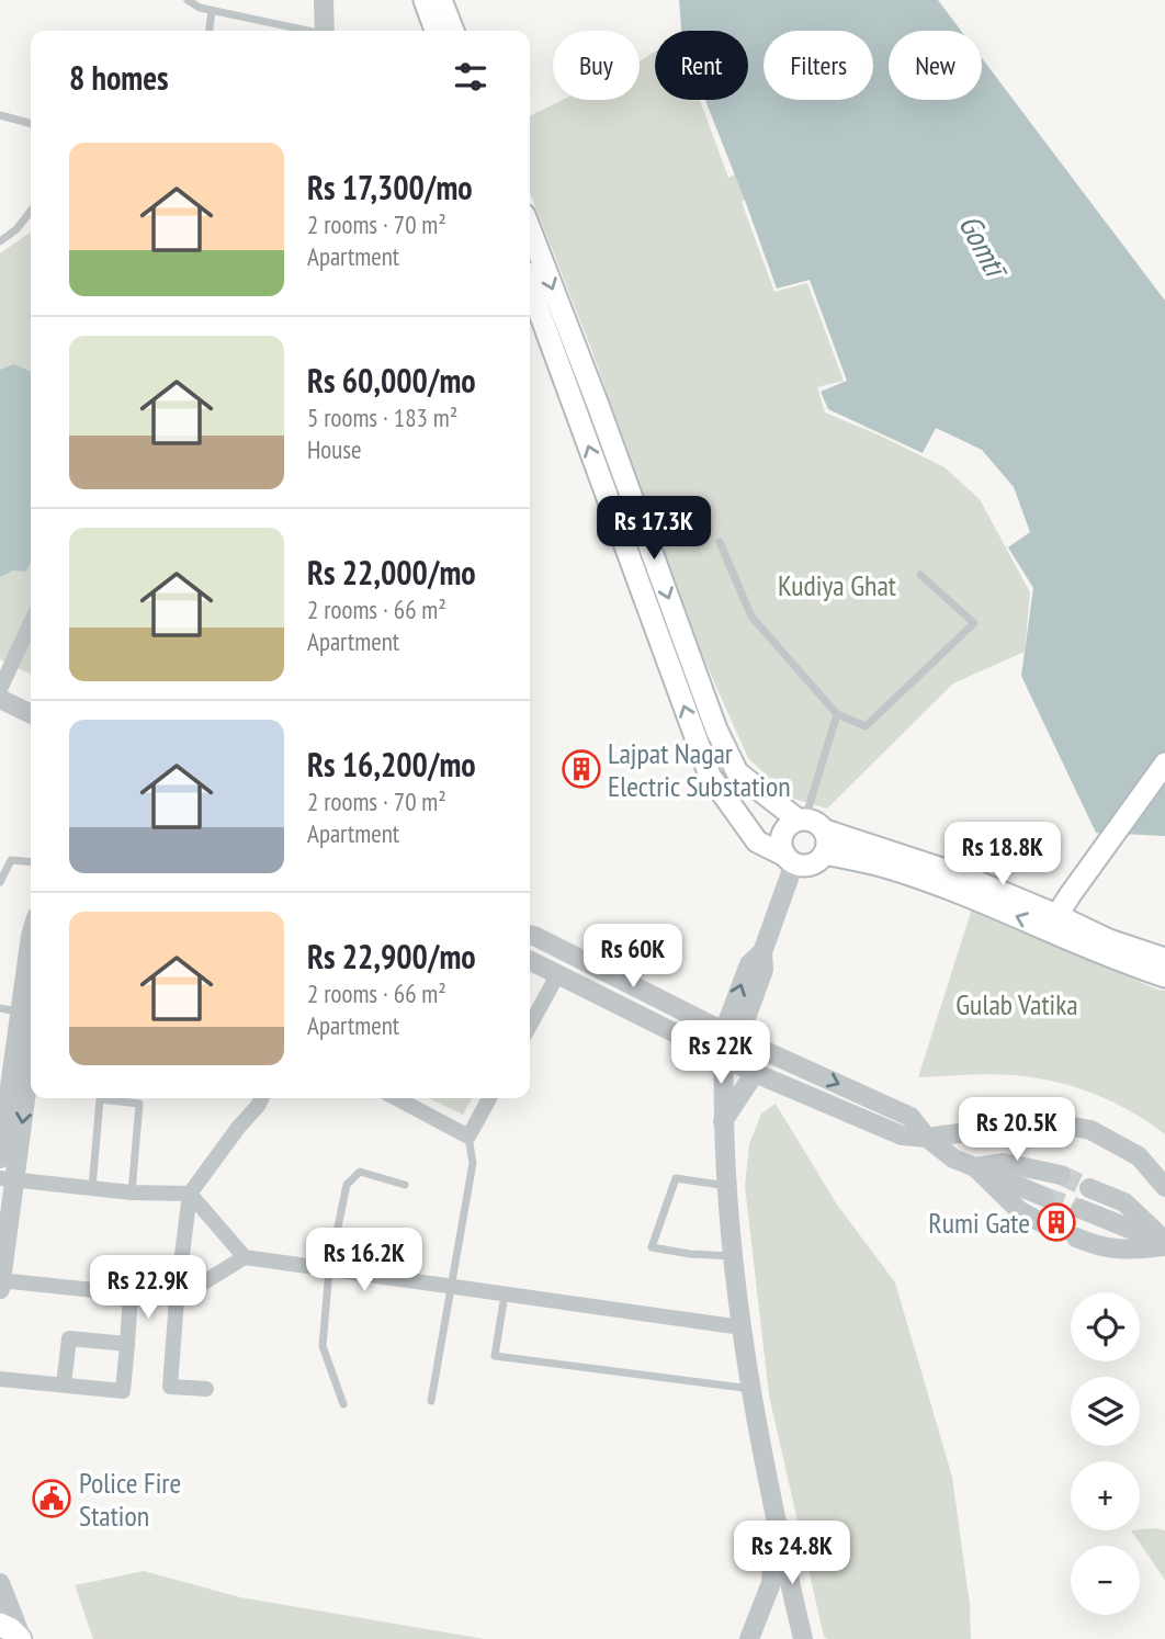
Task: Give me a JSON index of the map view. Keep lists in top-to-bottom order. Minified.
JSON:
{"water":["Gomtī"],"parks":["Kudiya Ghat","Gulab Vatika"],"places":{"building":["Lajpat Nagar Electric Substation","Rumi Gate"],"public building":["Police Fire Station"]},"page":{"chip":["Buy","Rent","Filters","New"],"heading":"8 homes","list":[{"name":"Rs 17,300/mo","note":"2 rooms · 70 m² · Apartment"},{"name":"Rs 60,000/mo","note":"5 rooms · 183 m² · House"},{"name":"Rs 22,000/mo","note":"2 rooms · 66 m² · Apartment"},{"name":"Rs 16,200/mo","note":"2 rooms · 70 m² · Apartment"},{"name":"Rs 22,900/mo","note":"2 rooms · 66 m² · Apartment"}],"price":["Rs 17.3K","Rs 18.8K","Rs 60K","Rs 22K","Rs 20.5K","Rs 16.2K","Rs 22.9K","Rs 24.8K"],"map_buttons":["+","−"]}}
